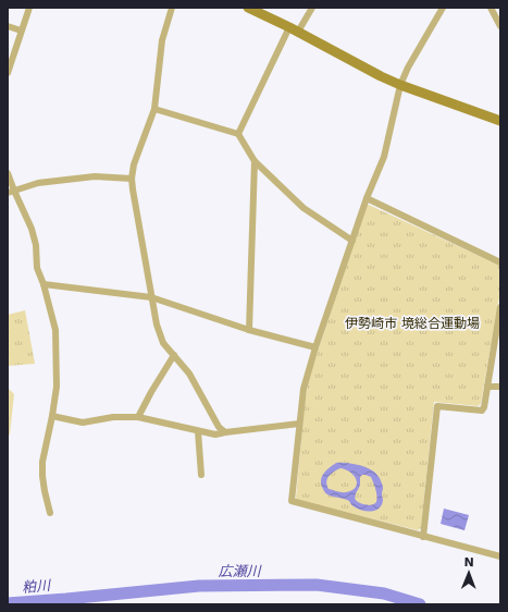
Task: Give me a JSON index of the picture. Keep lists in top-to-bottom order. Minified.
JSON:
{"water":["広瀬川","粕川"],"parks":["伊勢崎市 境総合運動場"],"north":"top"}
